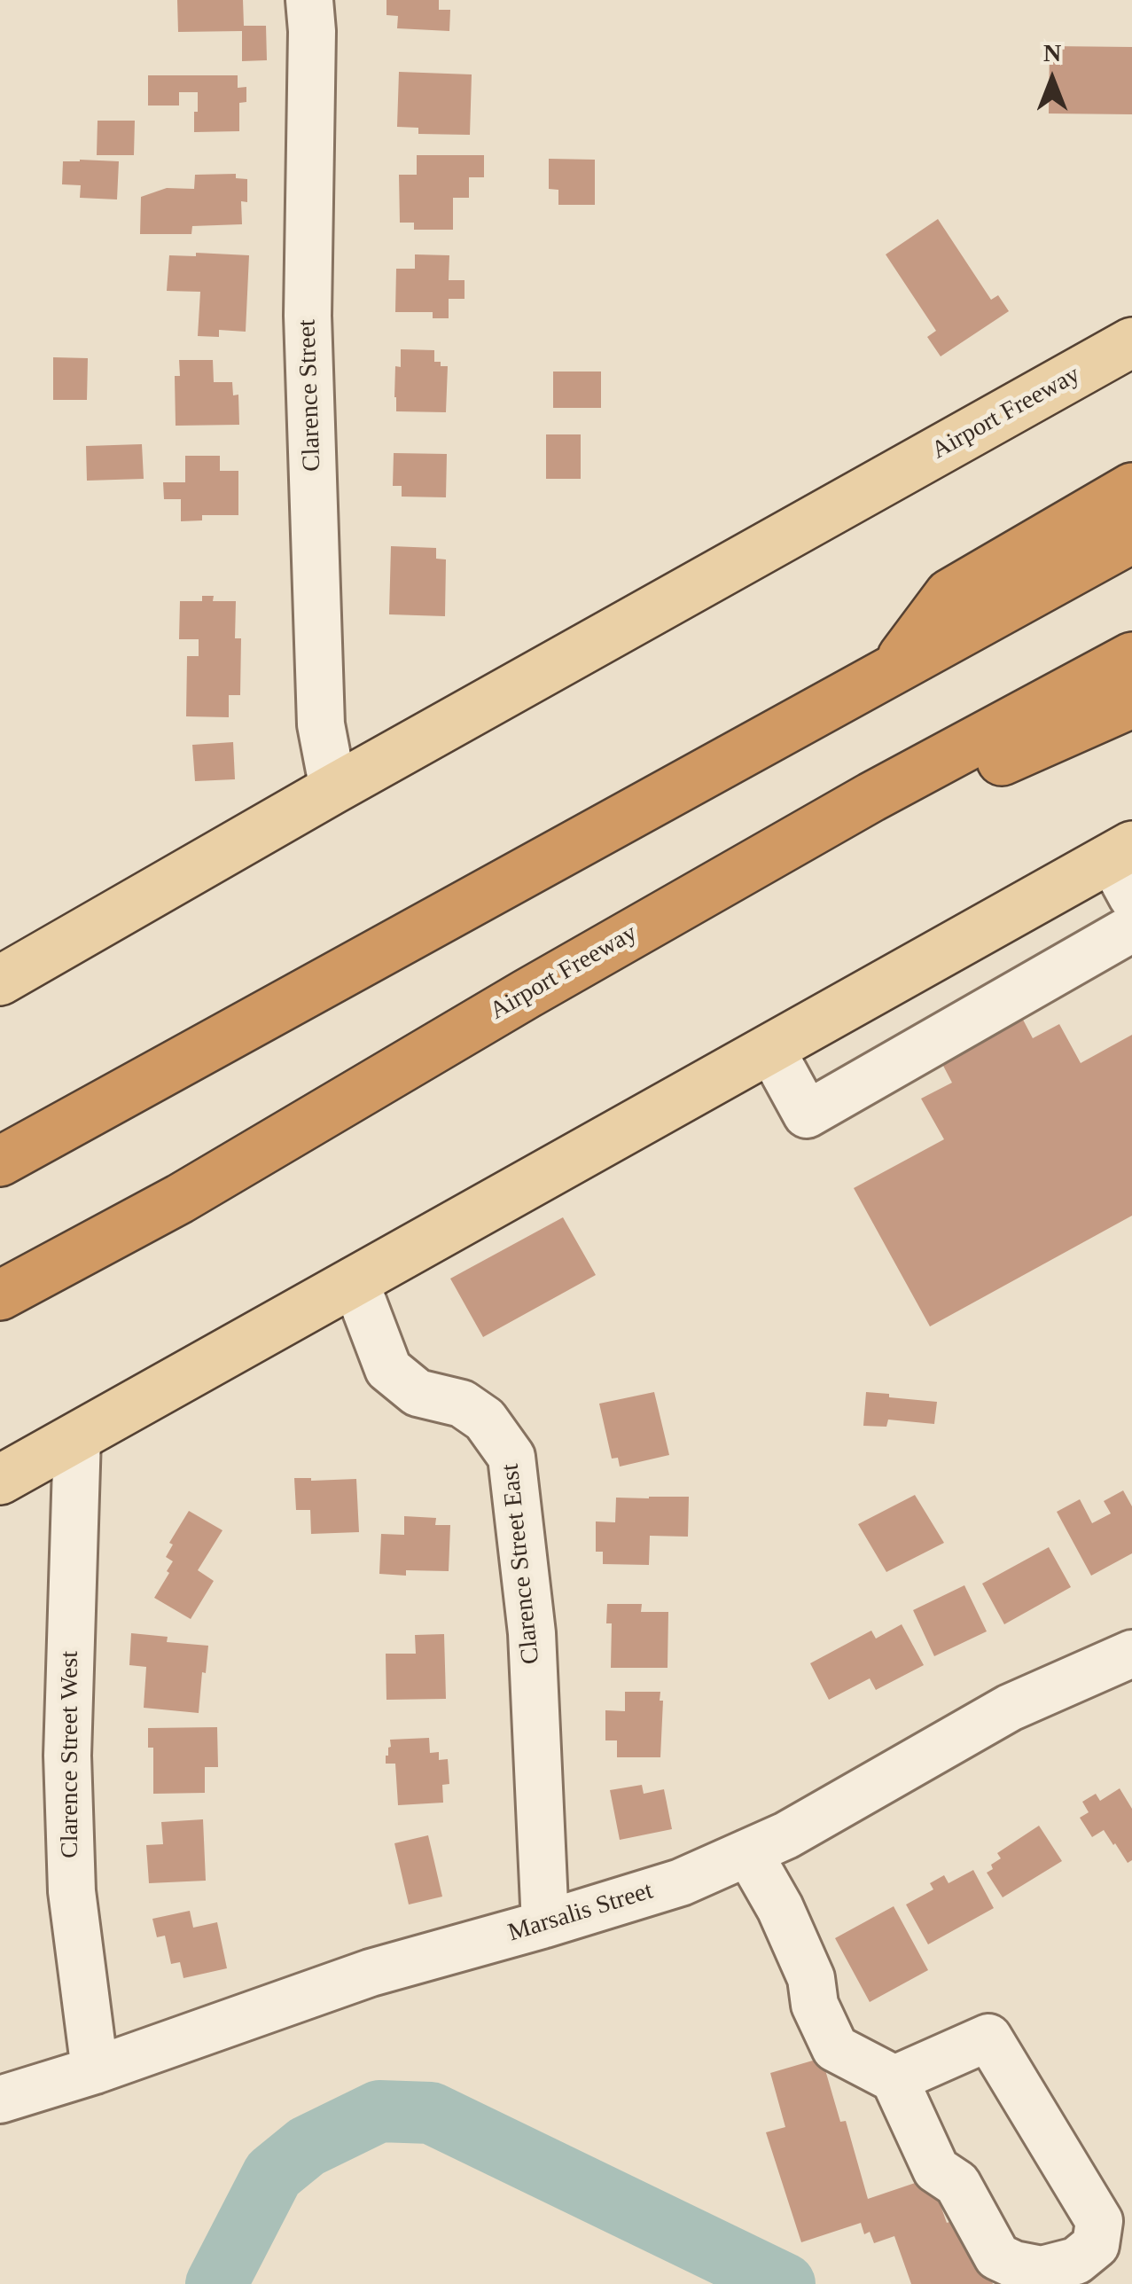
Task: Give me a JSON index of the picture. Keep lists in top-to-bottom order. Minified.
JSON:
{"streets":{"highway":["Airport Freeway"],"street":["Clarence Street","Clarence Street East","Clarence Street West","Marsalis Street"]},"crossings":[["Clarence Street","Airport Freeway"],["Clarence Street East","Marsalis Street"],["Clarence Street West","Marsalis Street"]],"north":"top"}
